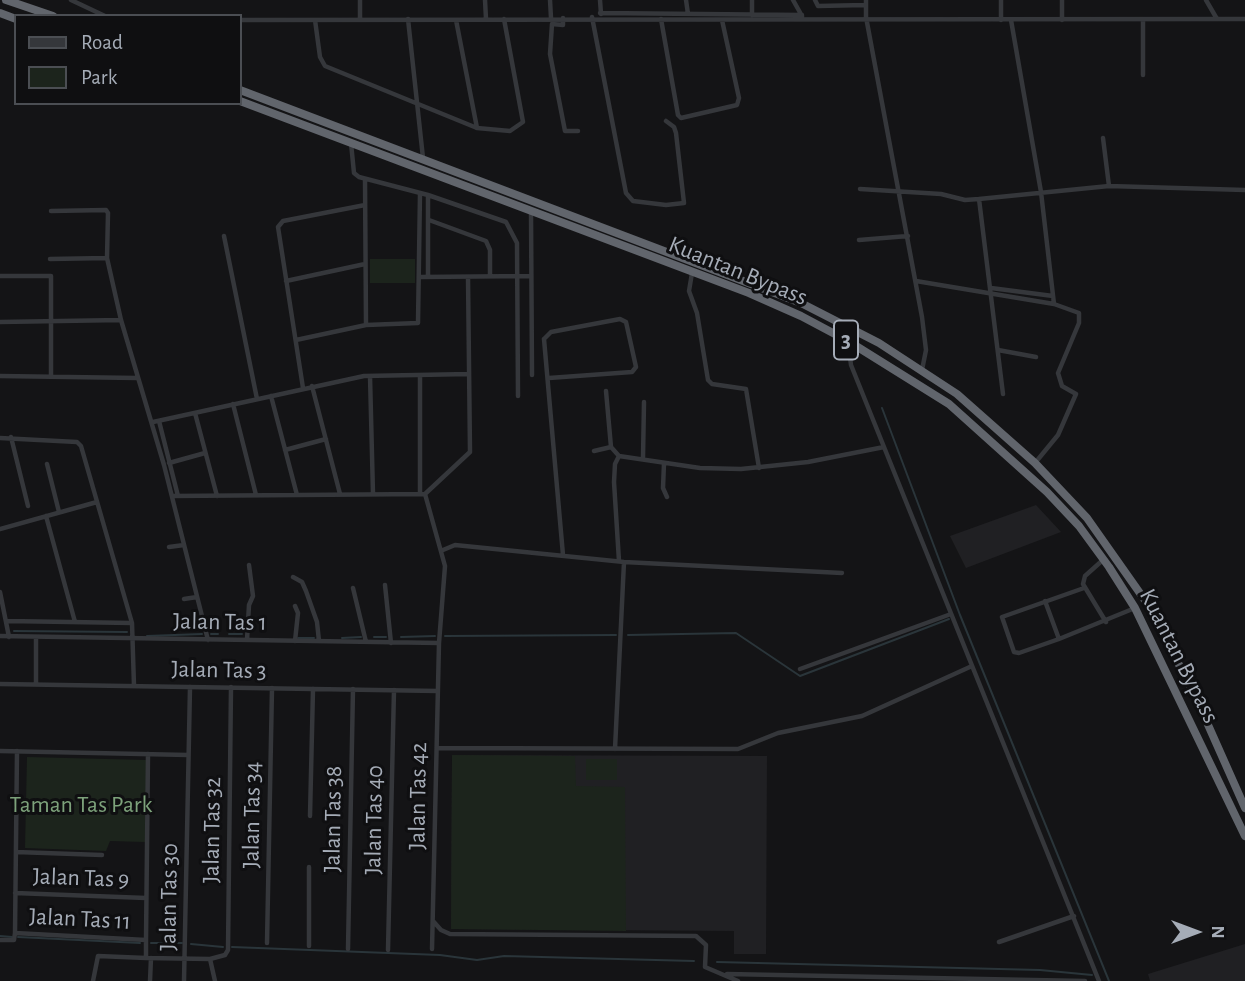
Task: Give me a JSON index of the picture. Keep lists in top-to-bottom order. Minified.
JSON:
{"streets":{"highway":["Kuantan Bypass","3"],"street":["Jalan Tas 1","Jalan Tas 3","Jalan Tas 42","Jalan Tas 34","Jalan Tas 38","Jalan Tas 40","Jalan Tas 32","Jalan Tas 9","Jalan Tas 30","Jalan Tas 11"]},"crossings":[["Jalan Tas 1","Jalan Tas 42"],["Jalan Tas 3","Jalan Tas 42"],["Jalan Tas 3","Jalan Tas 34"],["Jalan Tas 3","Jalan Tas 38"],["Jalan Tas 3","Jalan Tas 40"],["Jalan Tas 3","Jalan Tas 32"],["Jalan Tas 3","Jalan Tas 30"],["Jalan Tas 32","Jalan Tas 11"],["Jalan Tas 30","Jalan Tas 11"]],"parks":["Taman Tas Park"],"legend":["Road","Park"],"north":"right"}
